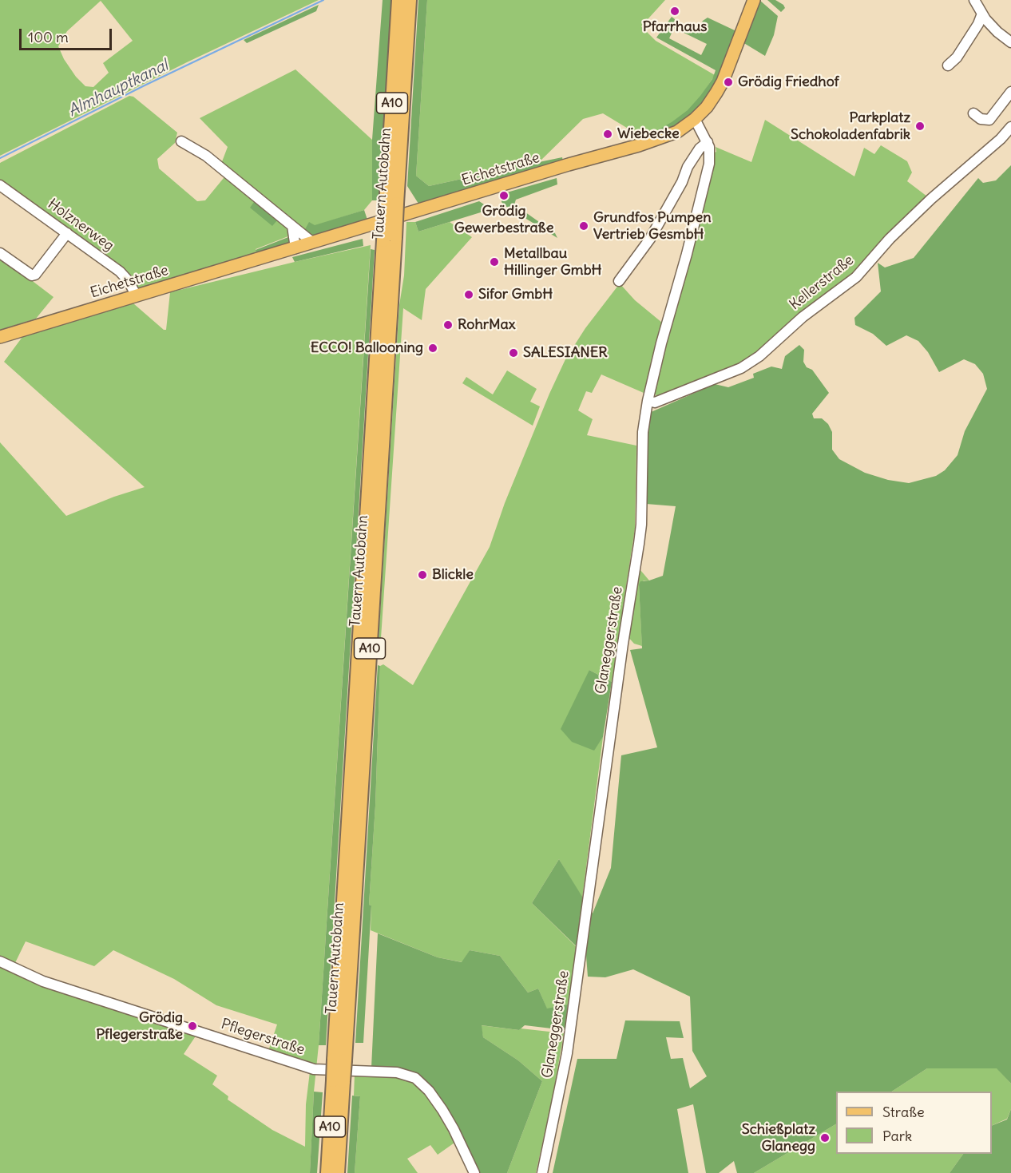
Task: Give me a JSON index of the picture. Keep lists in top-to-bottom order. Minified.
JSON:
{"streets":{"highway":["A10","Tauern Autobahn"],"main road":["Eichetstraße"],"street":["Holznerweg","Kellerstraße","Glaneggerstraße","Pflegerstraße"]},"crossings":[["Eichetstraße","Holznerweg"],["Eichetstraße","Glaneggerstraße"],["Kellerstraße","Glaneggerstraße"]],"water":["Almhauptkanal"],"places":["Pfarrhaus","Grödig Friedhof","Parkplatz Schokoladenfabrik","Wiebecke","Grödig Gewerbestraße","Grundfos Pumpen Vertrieb GesmbH","Metallbau Hillinger GmbH","Sifor GmbH","RohrMax","ECCO! Ballooning","SALESIANER","Blickle","Grödig Pflegerstraße","Schießplatz Glanegg"],"legend":["Straße","Park"],"scale_bar":"100 m"}
